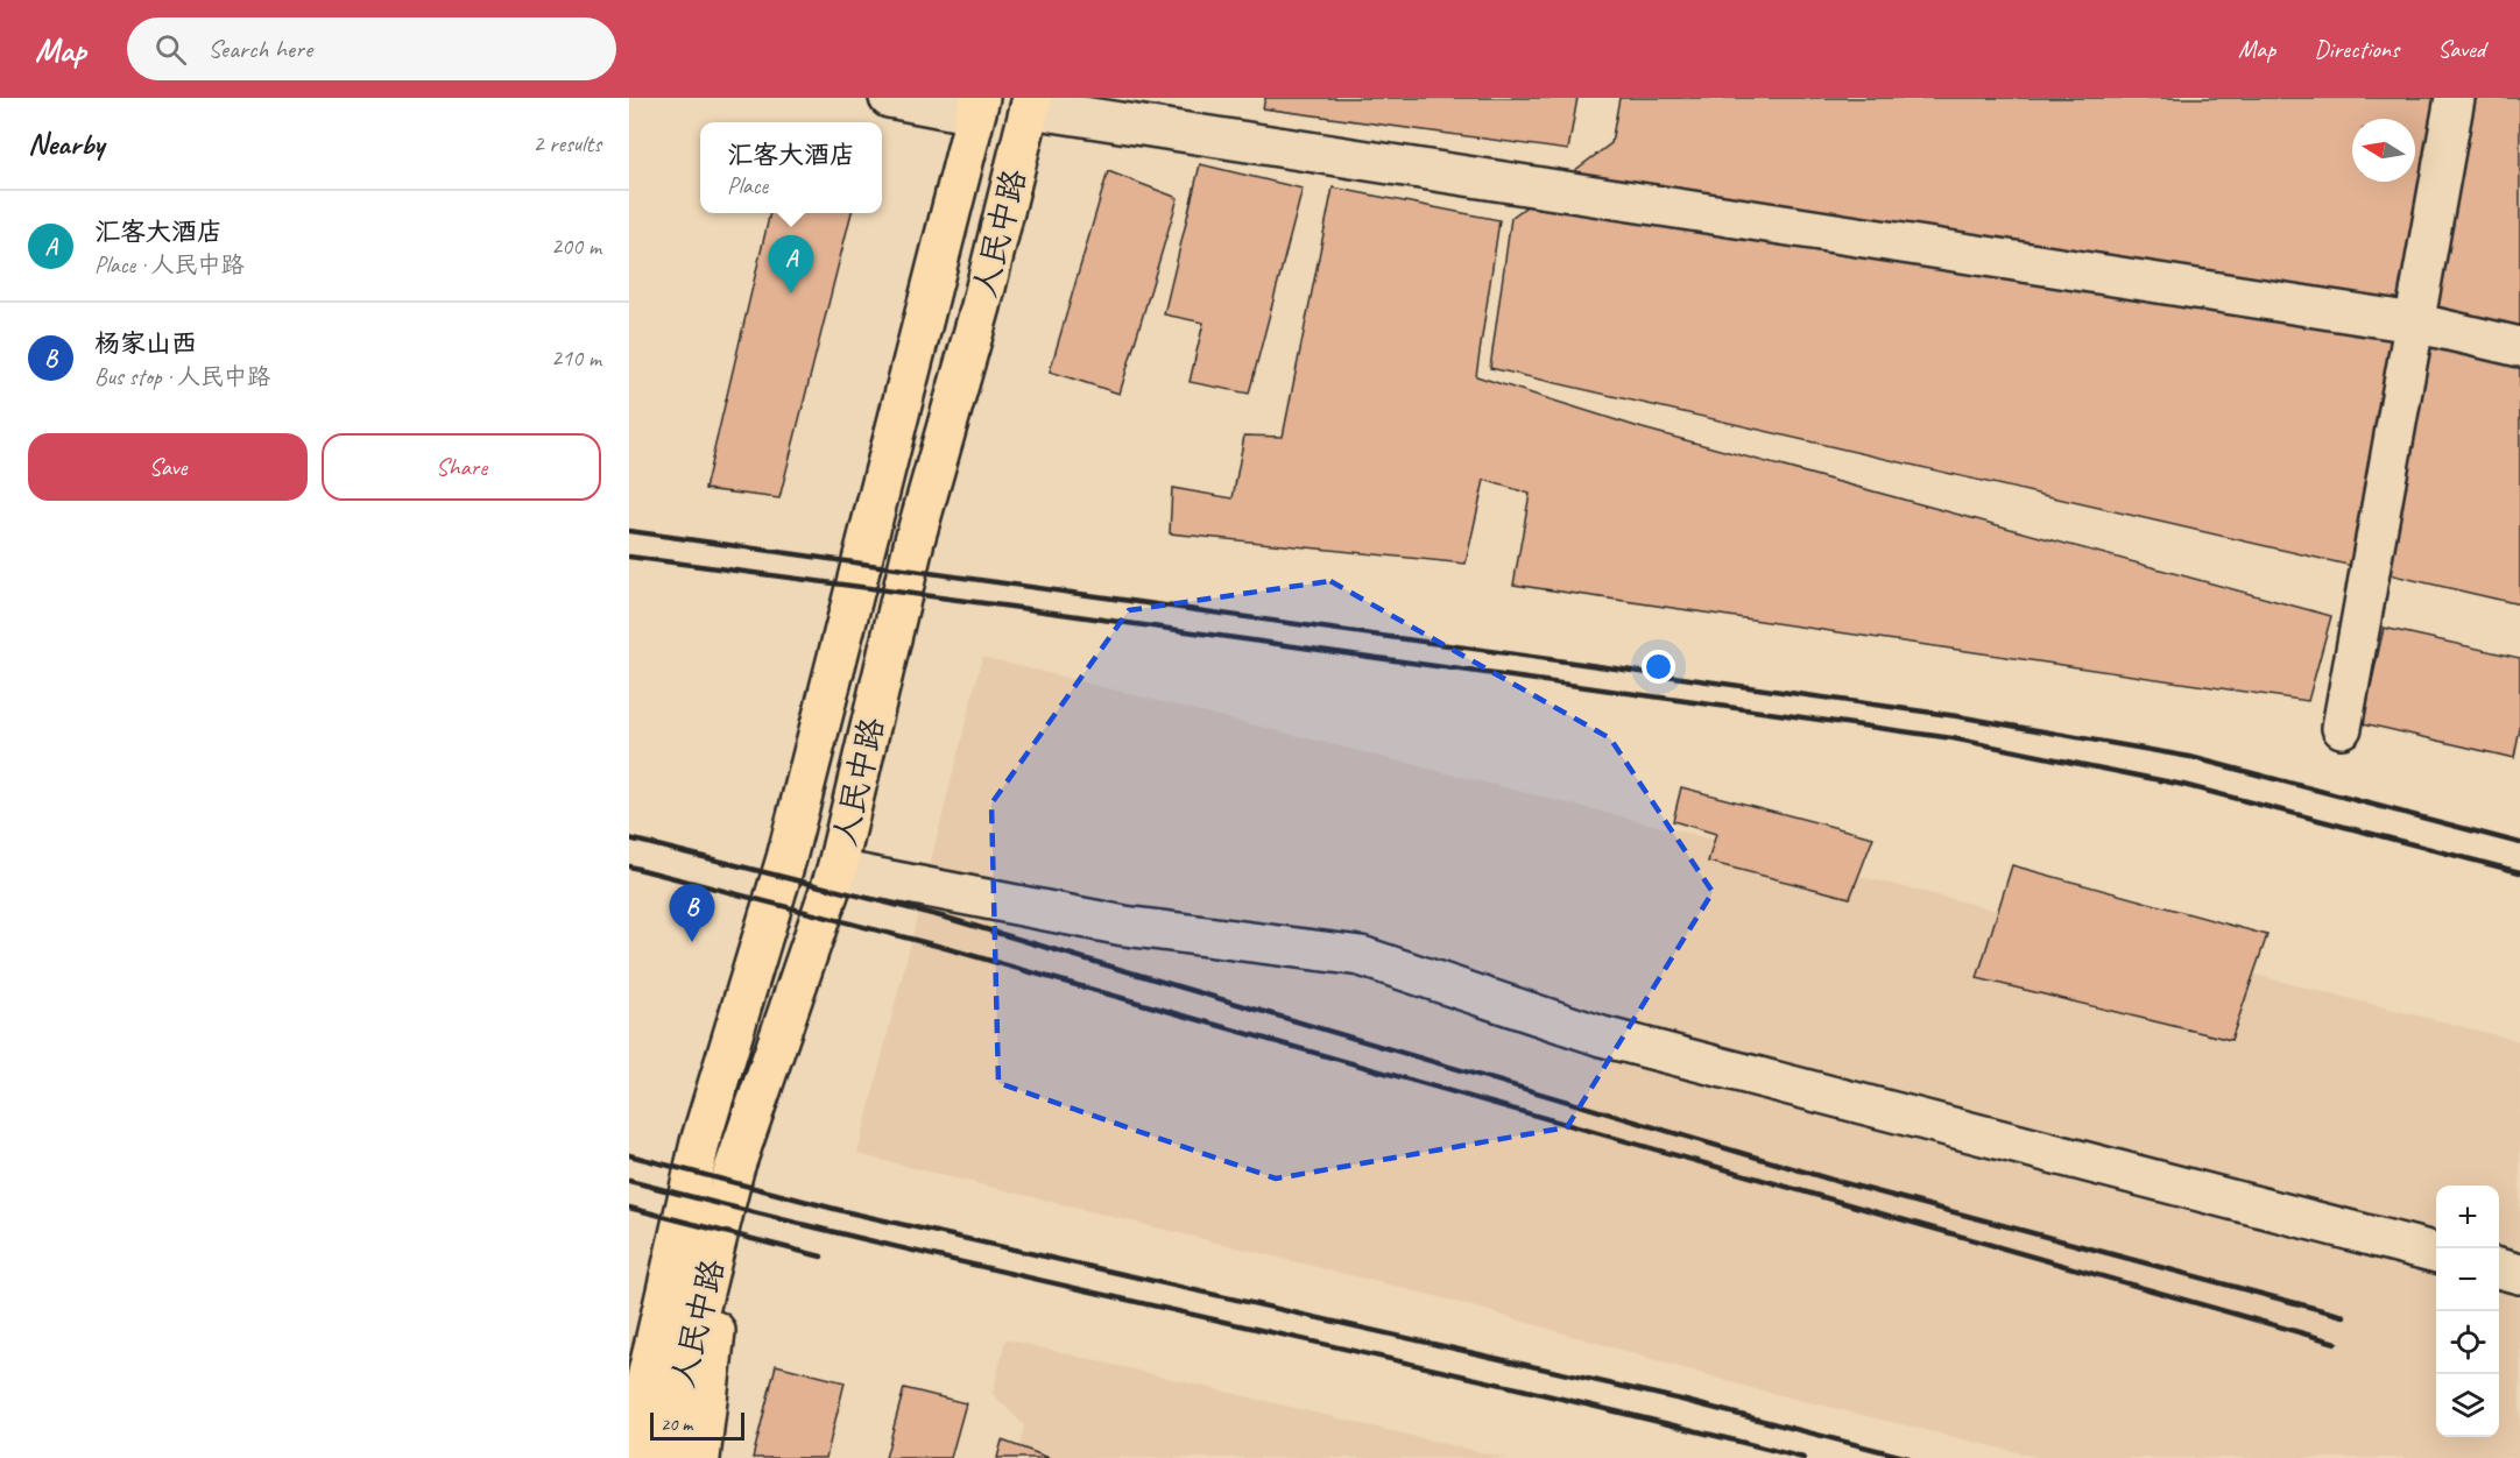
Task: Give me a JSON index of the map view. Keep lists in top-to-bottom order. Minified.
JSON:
{"streets":{"main road":["人民中路"]},"scale_bar":"20 m","north":"left","page":{"header":"Map","search":"Search here","nav":["Map","Directions","Saved"],"heading":["Nearby","2 results"],"popup":["汇客大酒店","Place"],"list":[{"mark":"A","name":"汇客大酒店","note":"Place · 人民中路","value":"200 m"},{"mark":"B","name":"杨家山西","note":"Bus stop · 人民中路","value":"210 m"}],"pins":["A","B"],"buttons":["Save","Share"],"map_buttons":["+","−"],"scale":"20 m"}}
